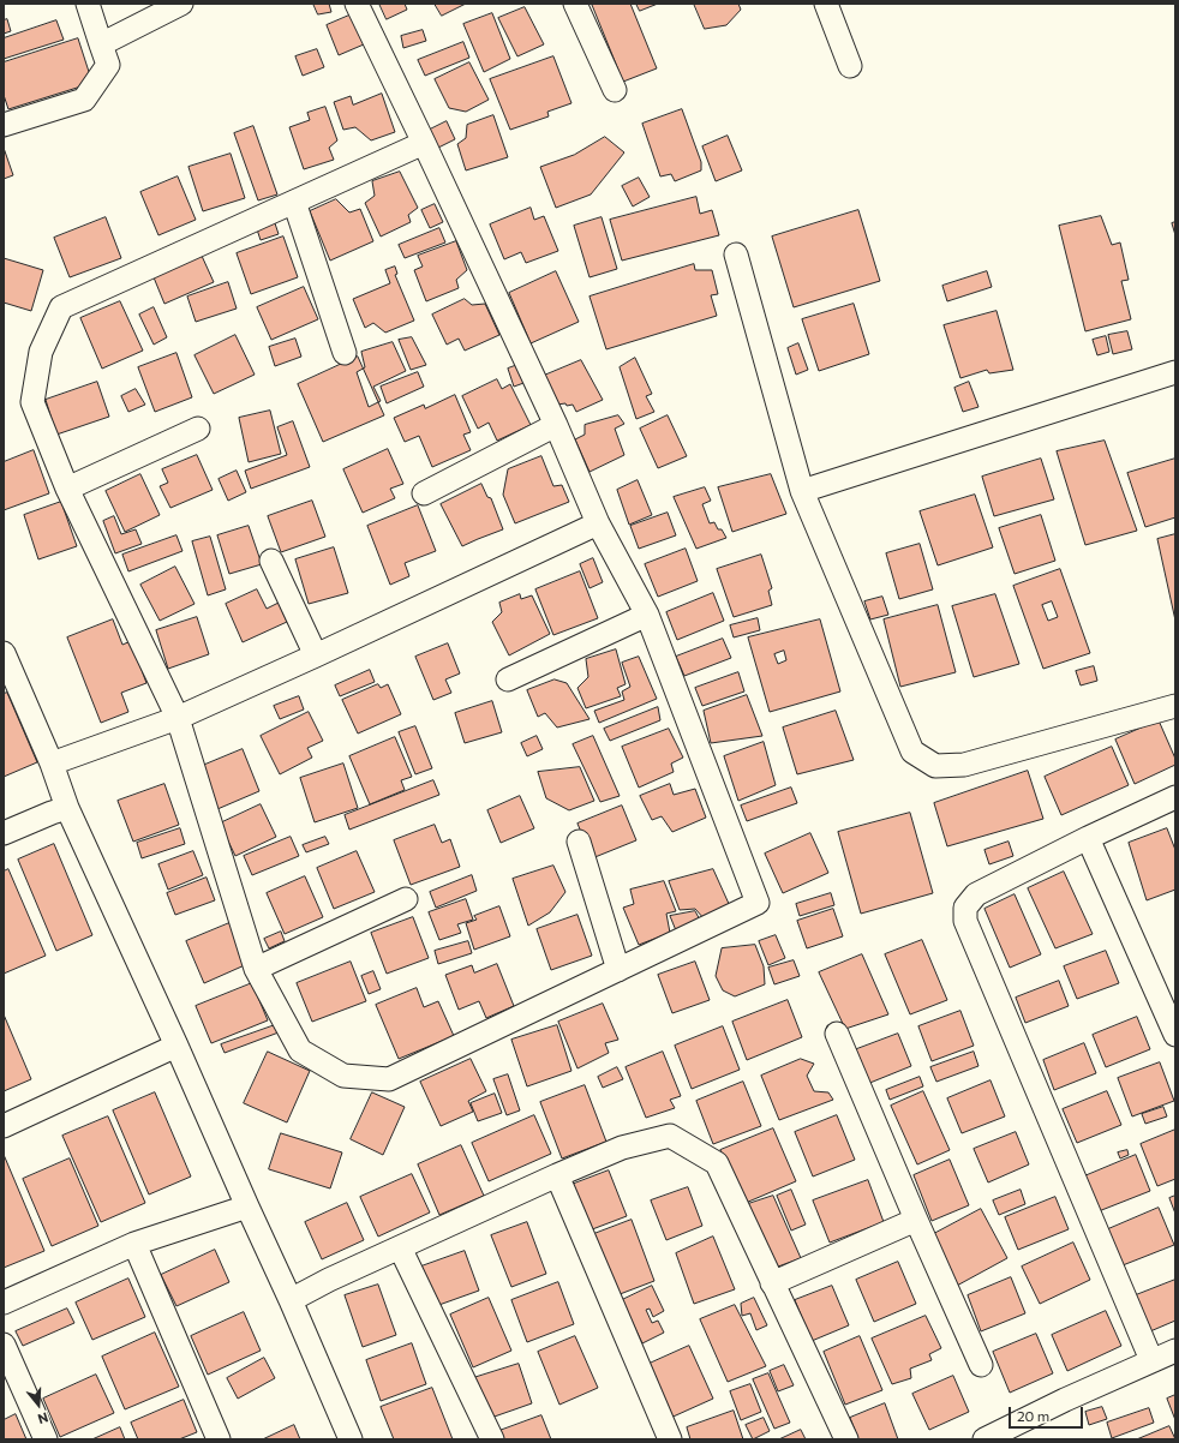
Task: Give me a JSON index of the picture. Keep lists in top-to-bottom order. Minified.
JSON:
{"scale_bar":"20 m","north":"bottom"}
